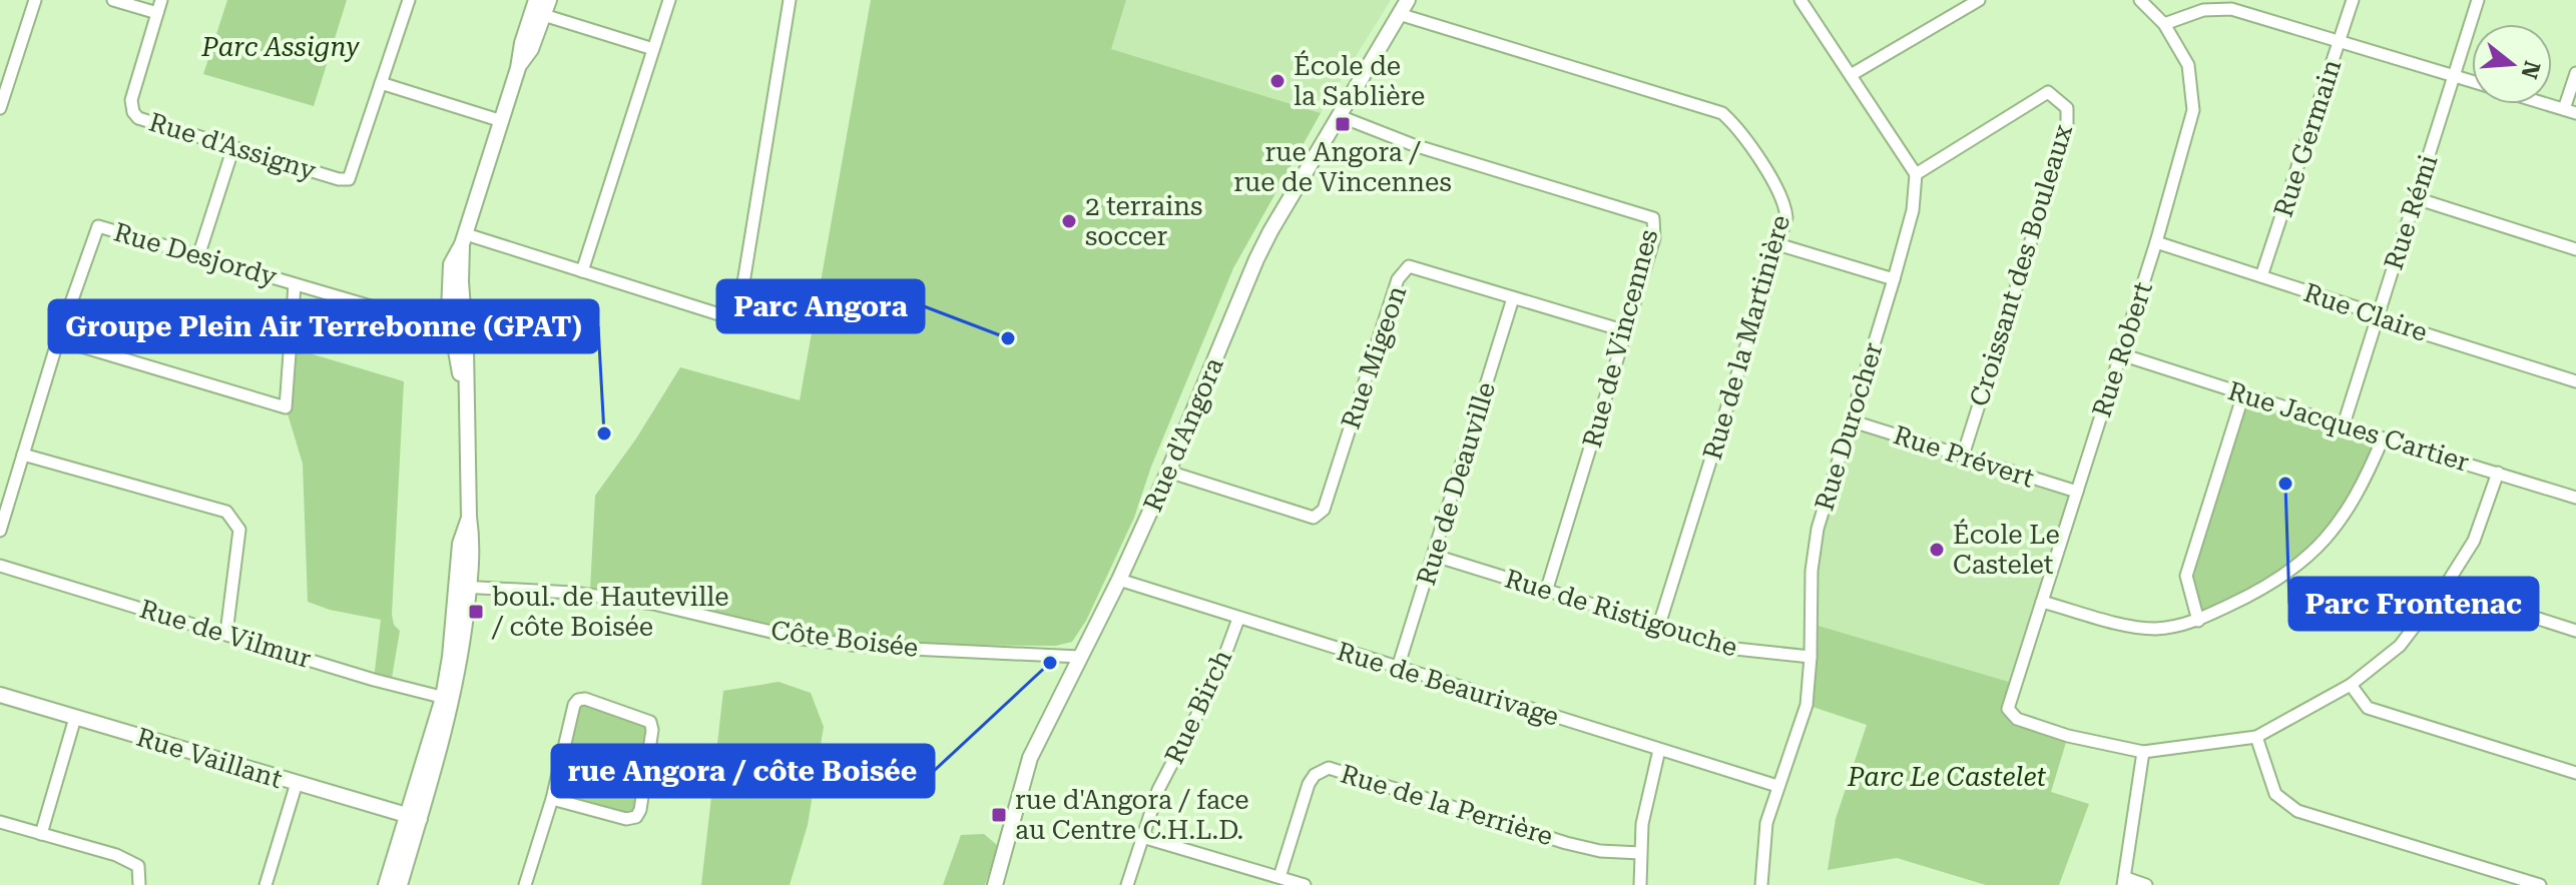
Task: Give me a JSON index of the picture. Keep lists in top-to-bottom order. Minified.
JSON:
{"streets":{"street":["Rue Germain","Rue d'Assigny","Rue Rémi","Rue Desjordy","Croissant des Bouleaux","Rue Claire","Rue de la Martinière","Rue de Vincennes","Rue Robert","Rue Migeon","Rue Durocher","Rue Jacques Cartier","Rue d'Angora","Rue Prévert","Rue de Deauville","Rue de Ristigouche","Rue de Vilmur","Côte Boisée","Rue de Beaurivage","Rue Birch","Rue Vaillant","Rue de la Perrière"]},"crossings":[["Rue Germain","Rue Claire"],["Rue Rémi","Rue Claire"],["Rue Rémi","Rue Jacques Cartier"],["Croissant des Bouleaux","Rue Durocher"],["Croissant des Bouleaux","Rue Prévert"],["Rue Claire","Rue Robert"],["Rue de la Martinière","Rue d'Angora"],["Rue de la Martinière","Rue de Ristigouche"],["Rue de Vincennes","Rue Migeon"],["Rue de Vincennes","Rue d'Angora"],["Rue de Vincennes","Rue de Ristigouche"],["Rue Robert","Rue Jacques Cartier"],["Rue Robert","Rue Prévert"],["Rue Migeon","Rue d'Angora"],["Rue Migeon","Rue de Deauville"],["Rue Durocher","Rue Prévert"],["Rue Durocher","Rue de Ristigouche"],["Rue Durocher","Rue de Beaurivage"],["Rue d'Angora","Côte Boisée"],["Rue d'Angora","Rue de Beaurivage"],["Rue de Deauville","Rue de Ristigouche"],["Rue de Deauville","Rue de Beaurivage"],["Rue de Beaurivage","Rue Birch"]],"parks":["Parc Assigny","Parc Le Castelet"],"places":{"other":["École de la Sablière","2 terrains soccer","Parc Angora","Groupe Plein Air Terrebonne (GPAT)","Parc Frontenac","École Le Castelet","rue Angora / côte Boisée"],"transit":["rue Angora / rue de Vincennes","boul. de Hauteville / côte Boisée","rue d'Angora / face au Centre C.H.L.D."]},"north":"right"}
